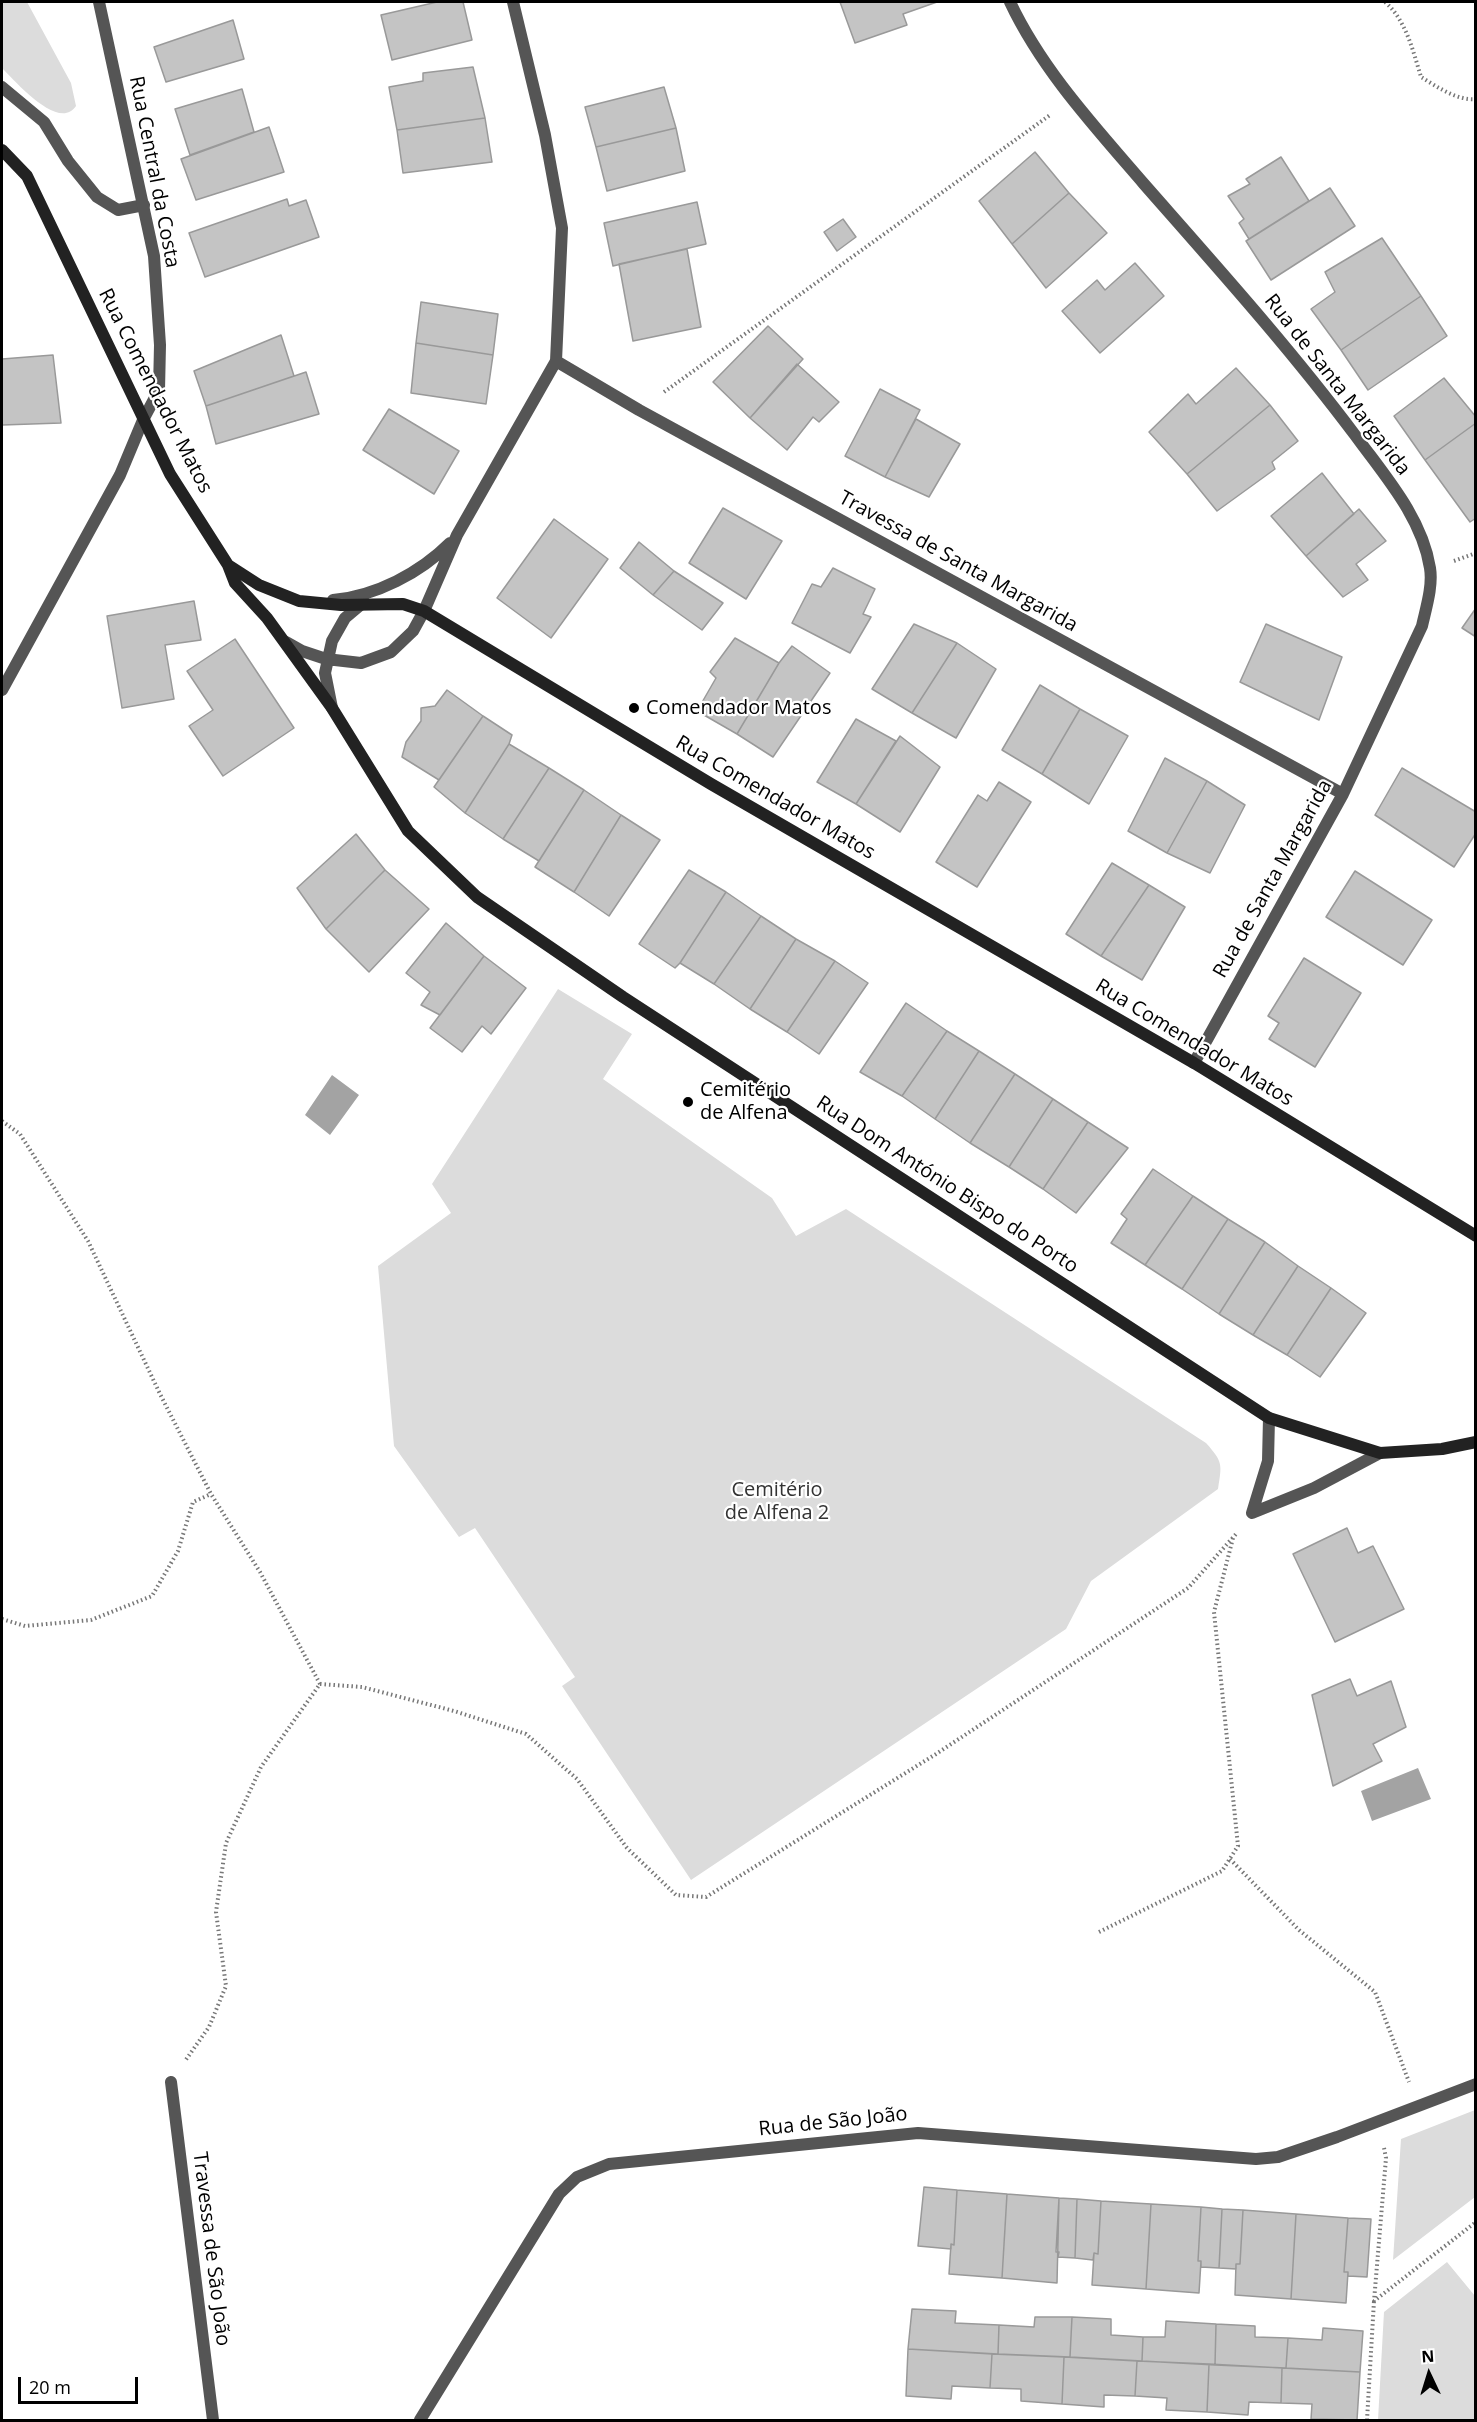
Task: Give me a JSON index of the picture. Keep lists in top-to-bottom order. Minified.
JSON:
{"streets":{"street":["Rua Central da Costa","Rua de Santa Margarida","Rua Comendador Matos","Travessa de Santa Margarida","Rua Dom António Bispo do Porto","Rua de São João","Travessa de São João"]},"crossings":[["Rua Central da Costa","Rua Comendador Matos"],["Rua de Santa Margarida","Rua Comendador Matos"],["Rua de Santa Margarida","Travessa de Santa Margarida"],["Rua Comendador Matos","Rua Dom António Bispo do Porto"]],"parks":["Cemitério de Alfena 2"],"places":["Comendador Matos","Cemitério de Alfena"],"scale_bar":"20 m","north":"top"}
